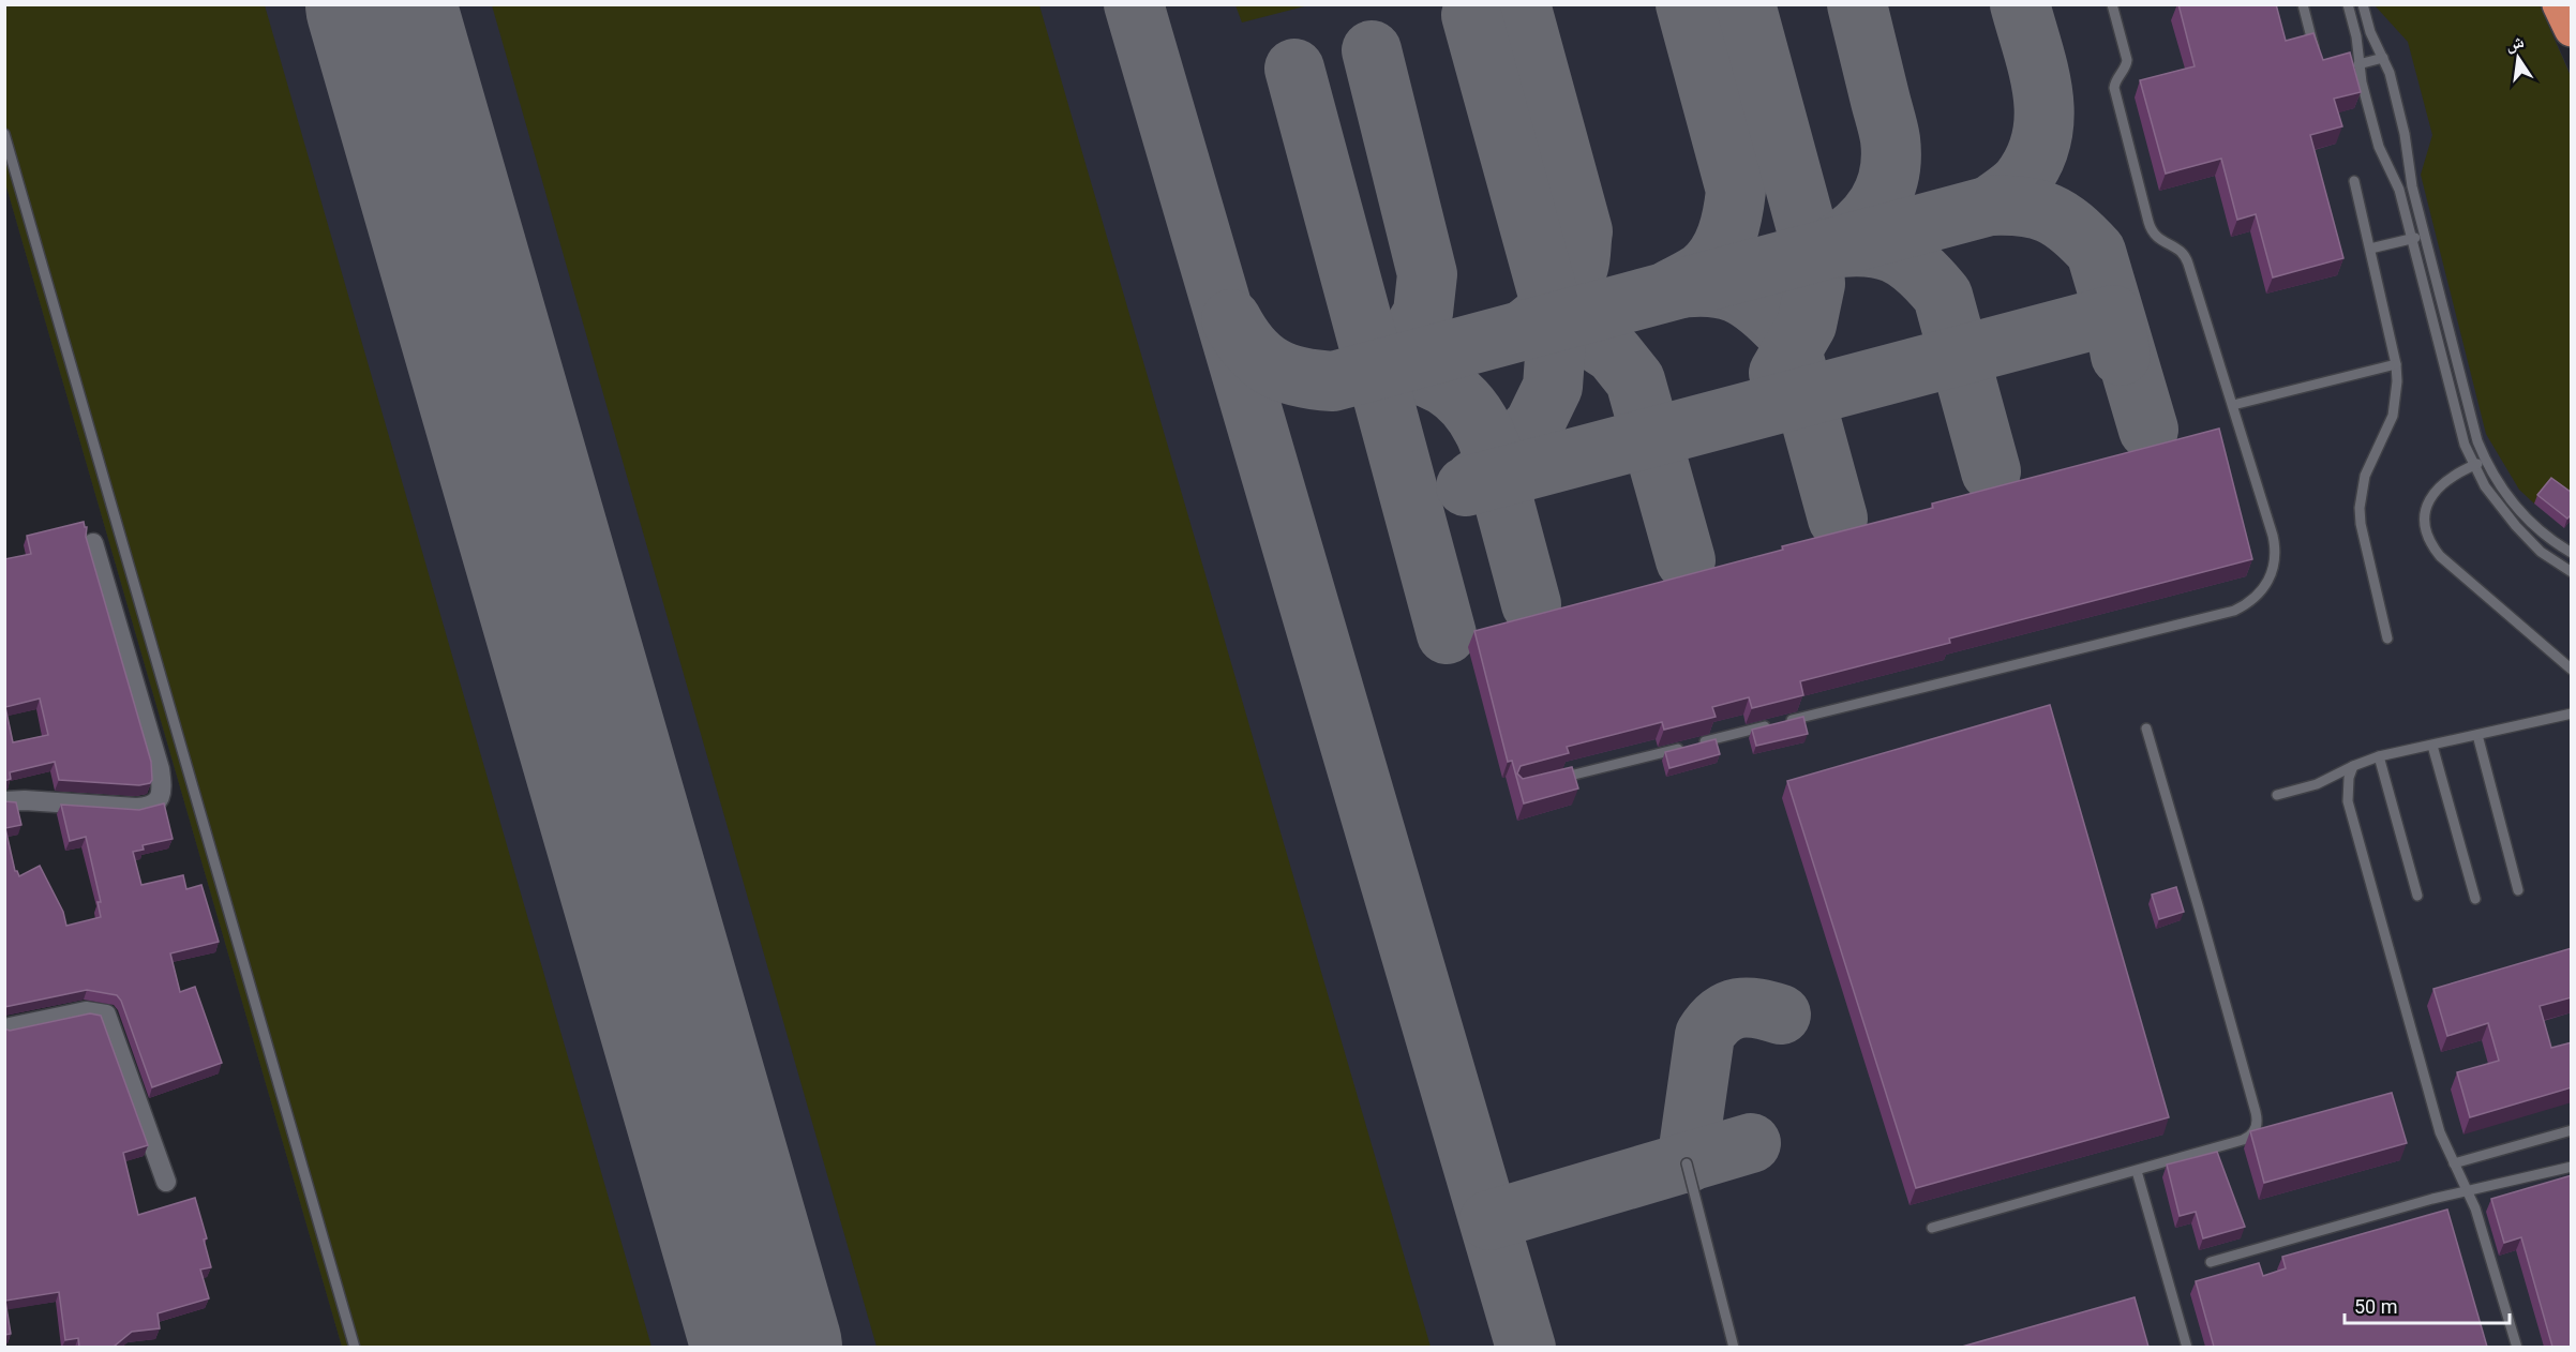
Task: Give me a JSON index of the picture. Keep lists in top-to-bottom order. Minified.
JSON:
{"scale_bar":"50 m","north":"top"}
